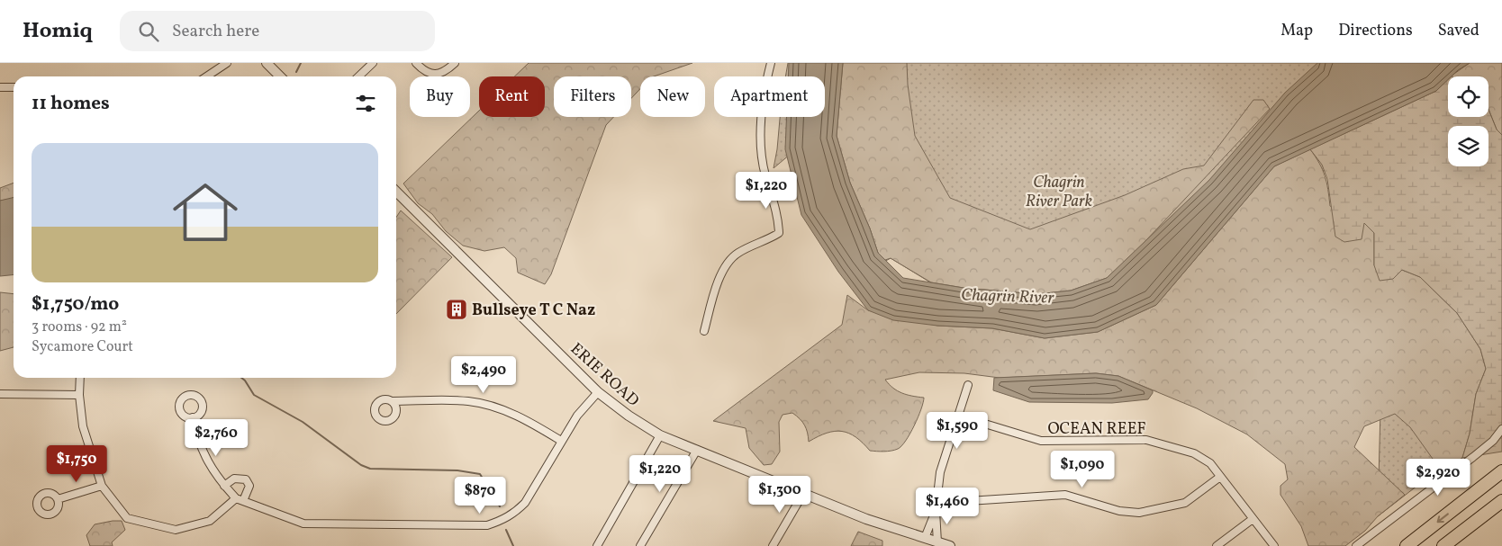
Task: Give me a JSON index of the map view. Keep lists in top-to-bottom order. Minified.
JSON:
{"streets":{"street":["ERIE ROAD","OCEAN REEF"]},"water":["Chagrin River"],"parks":["Chagrin River Park"],"places":{"building":["Bullseye T C Naz"]},"page":{"header":"Homiq","search":"Search here","nav":["Map","Directions","Saved"],"chip":["Buy","Rent","Filters","New","Apartment"],"heading":"11 homes","list":[{"name":"$1,750/mo","note":"3 rooms · 92 m² · Sycamore Court"}],"price":["$1,220","$2,490","$1,590","$2,760","$1,750","$1,090","$1,220","$2,920","$1,300","$870","$1,460"]}}
